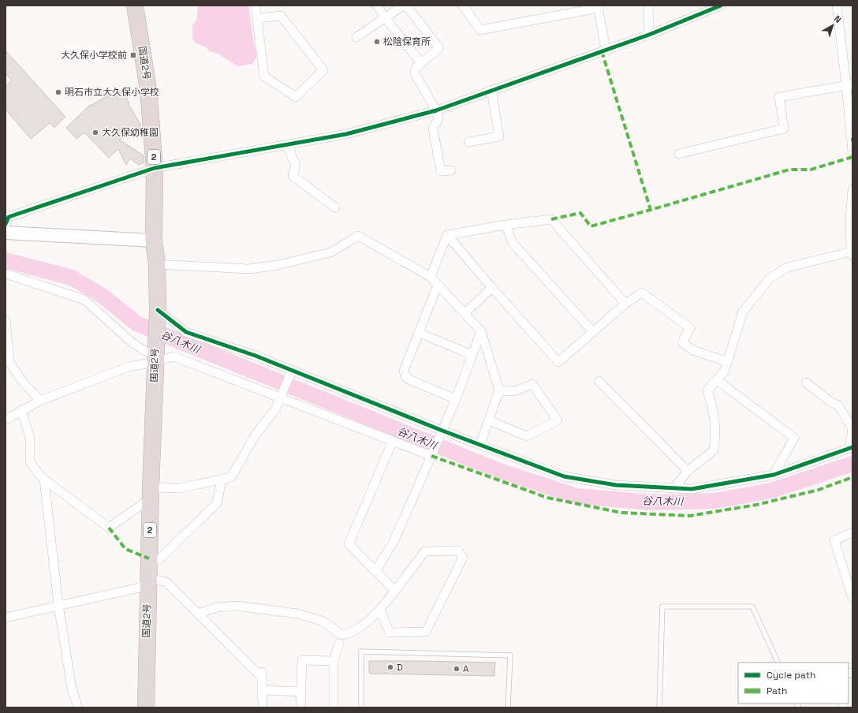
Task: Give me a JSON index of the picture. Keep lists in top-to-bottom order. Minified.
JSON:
{"streets":{"highway":["国道2号","2"]},"water":["谷八木川"],"places":{"other":["松陰保育所","明石市立大久保小学校","大久保幼稚園","D","A"],"transit":["大久保小学校前"]},"legend":["Cycle path","Path"],"north":"top right"}
